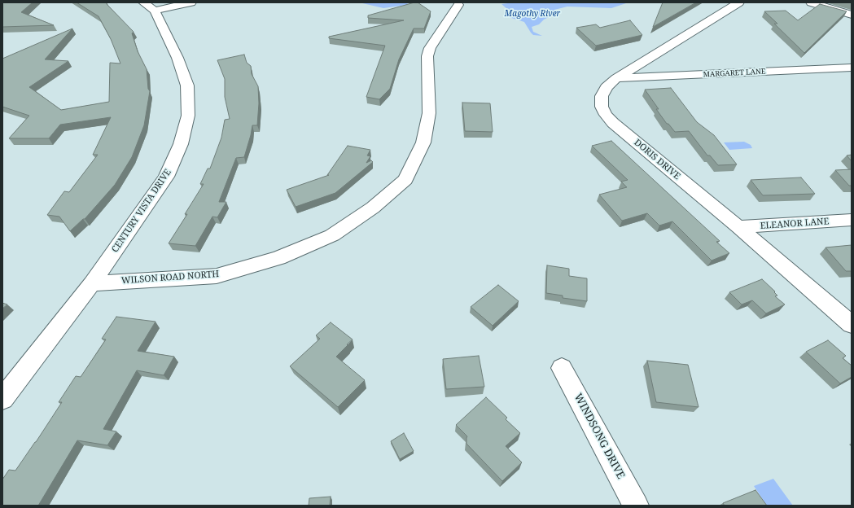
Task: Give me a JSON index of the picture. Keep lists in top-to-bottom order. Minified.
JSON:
{"streets":{"street":["MARGARET LANE","DORIS DRIVE","CENTURY VISTA DRIVE","ELEANOR LANE","WILSON ROAD NORTH","WINDSONG DRIVE"]},"crossings":[["MARGARET LANE","DORIS DRIVE"],["DORIS DRIVE","ELEANOR LANE"],["CENTURY VISTA DRIVE","WILSON ROAD NORTH"]],"water":["Magothy River"]}
